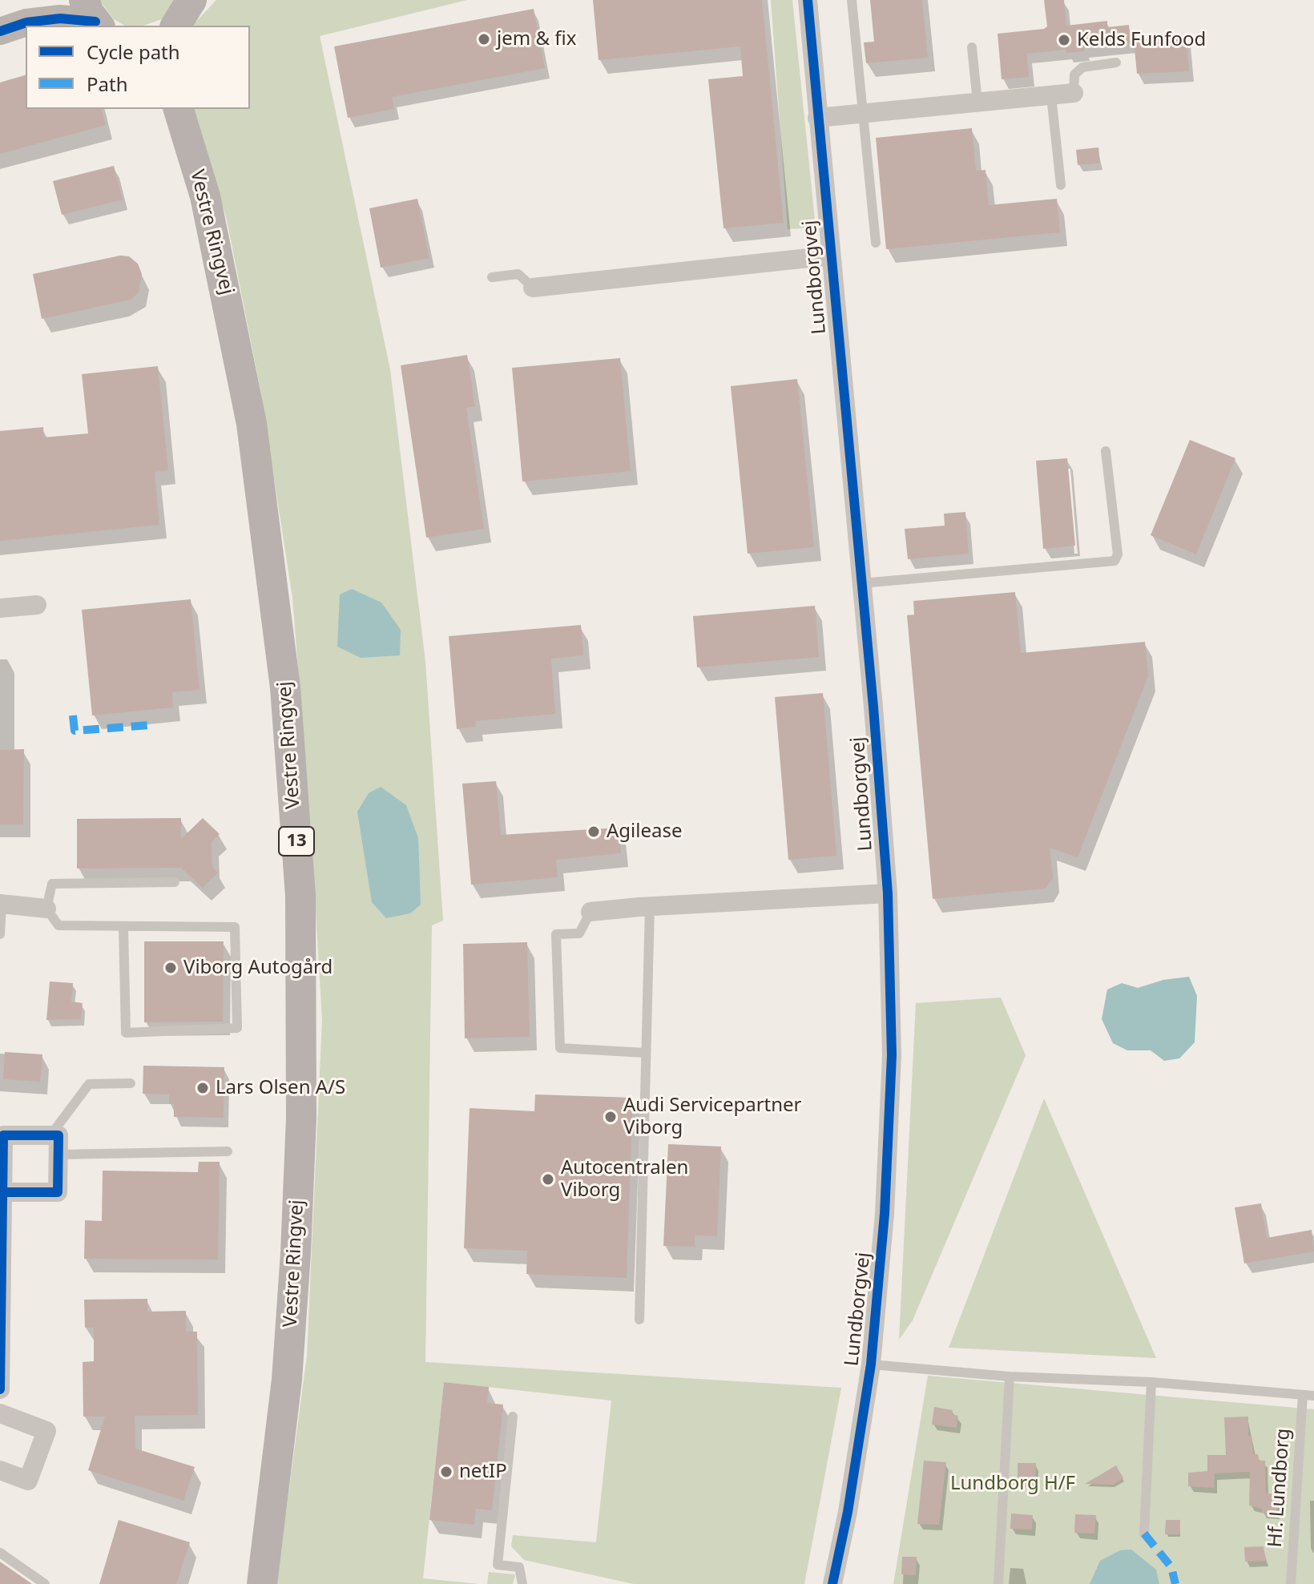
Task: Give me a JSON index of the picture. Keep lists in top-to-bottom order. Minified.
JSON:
{"streets":{"main road":["Vestre Ringvej","13"],"street":["Lundborgvej"],"lane":["Hf. Lundborg"]},"crossings":[["Lundborgvej","Hf. Lundborg"]],"parks":["Lundborg H/F"],"places":["jem & fix","Kelds Funfood","Agilease","Viborg Autogård","Lars Olsen A/S","Audi Servicepartner Viborg","Autocentralen Viborg","netIP"],"legend":["Cycle path","Path"]}
